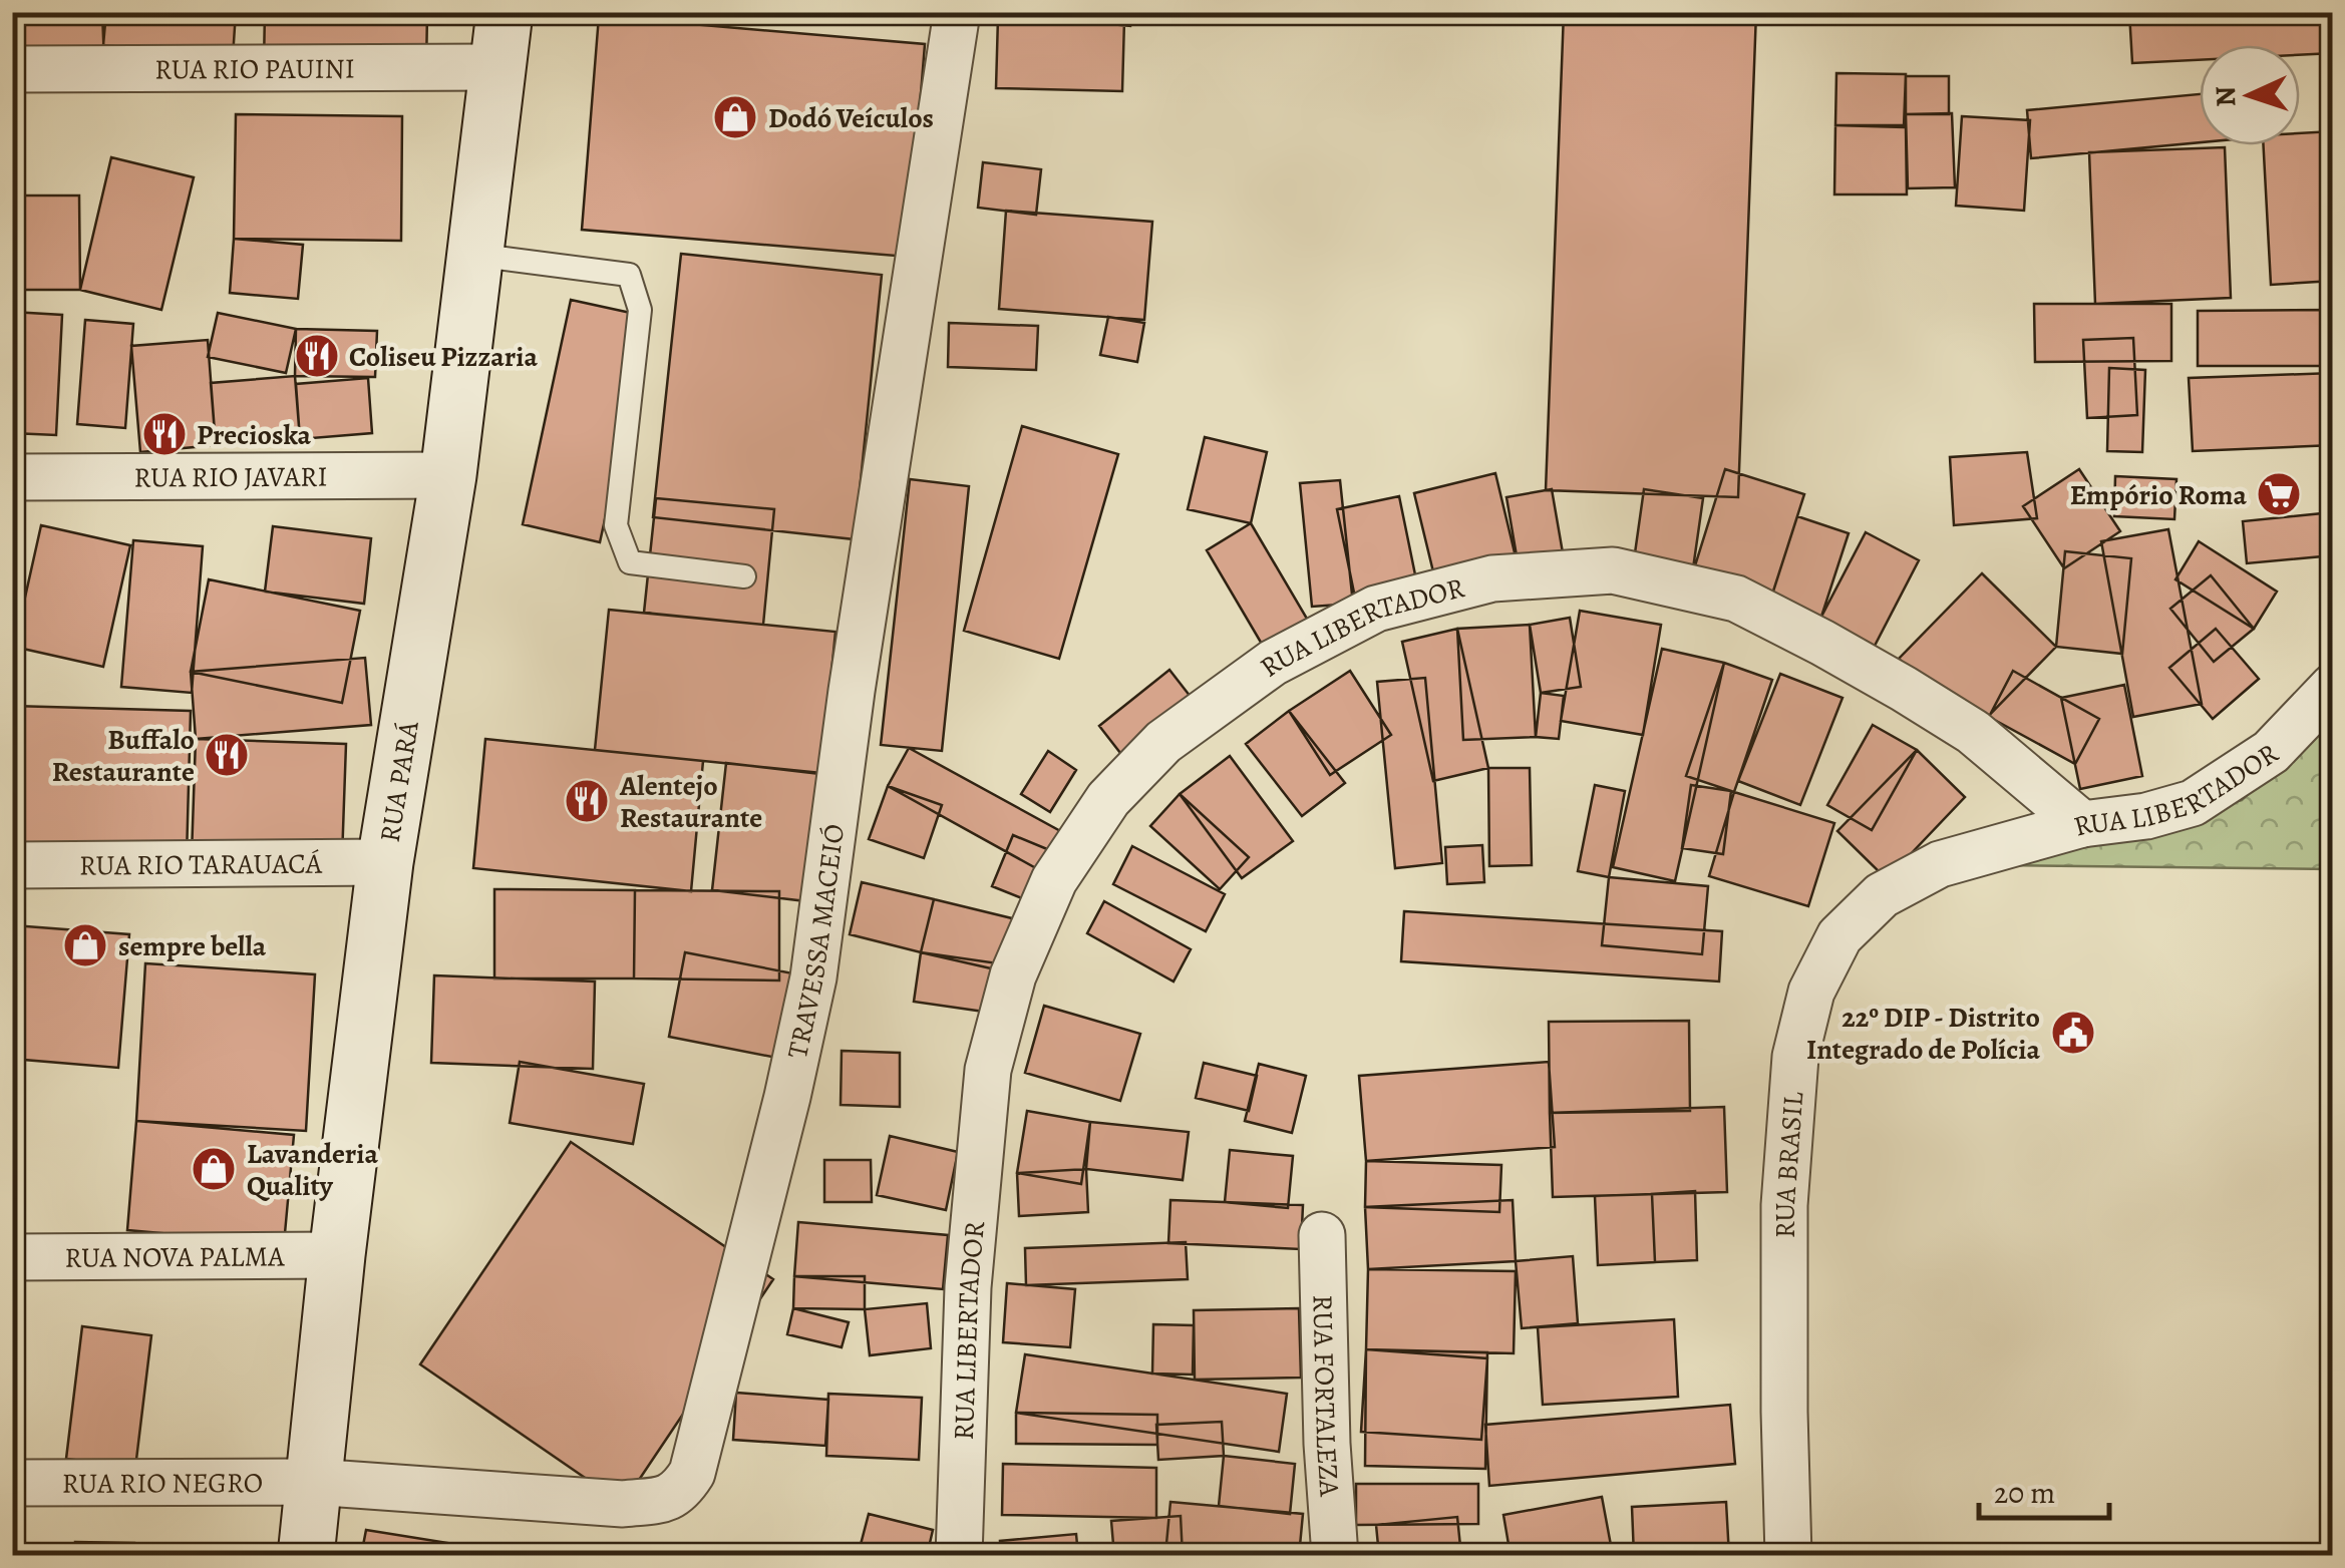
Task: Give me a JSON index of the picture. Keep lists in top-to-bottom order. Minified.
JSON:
{"streets":{"street":["RUA RIO PAUINI","RUA RIO JAVARI","RUA LIBERTADOR","RUA PARÁ","RUA RIO TARAUACÁ","TRAVESSA MACEIÓ","RUA BRASIL","RUA NOVA PALMA","RUA FORTALEZA","RUA RIO NEGRO"]},"crossings":[["RUA RIO PAUINI","RUA PARÁ"],["RUA RIO JAVARI","RUA PARÁ"],["RUA LIBERTADOR","RUA BRASIL"],["RUA PARÁ","RUA RIO TARAUACÁ"],["RUA PARÁ","TRAVESSA MACEIÓ"],["RUA PARÁ","RUA NOVA PALMA"],["RUA PARÁ","RUA RIO NEGRO"],["TRAVESSA MACEIÓ","RUA RIO NEGRO"]],"places":{"shop":["Dodó Veículos","sempre bella","Lavanderia Quality"],"restaurant":["Coliseu Pizzaria","Precioska","Buffalo Restaurante","Alentejo Restaurante"],"supermarket":["Empório Roma"],"public building":["22º DIP - Distrito Integrado de Polícia"]},"scale_bar":"20 m","north":"left"}
